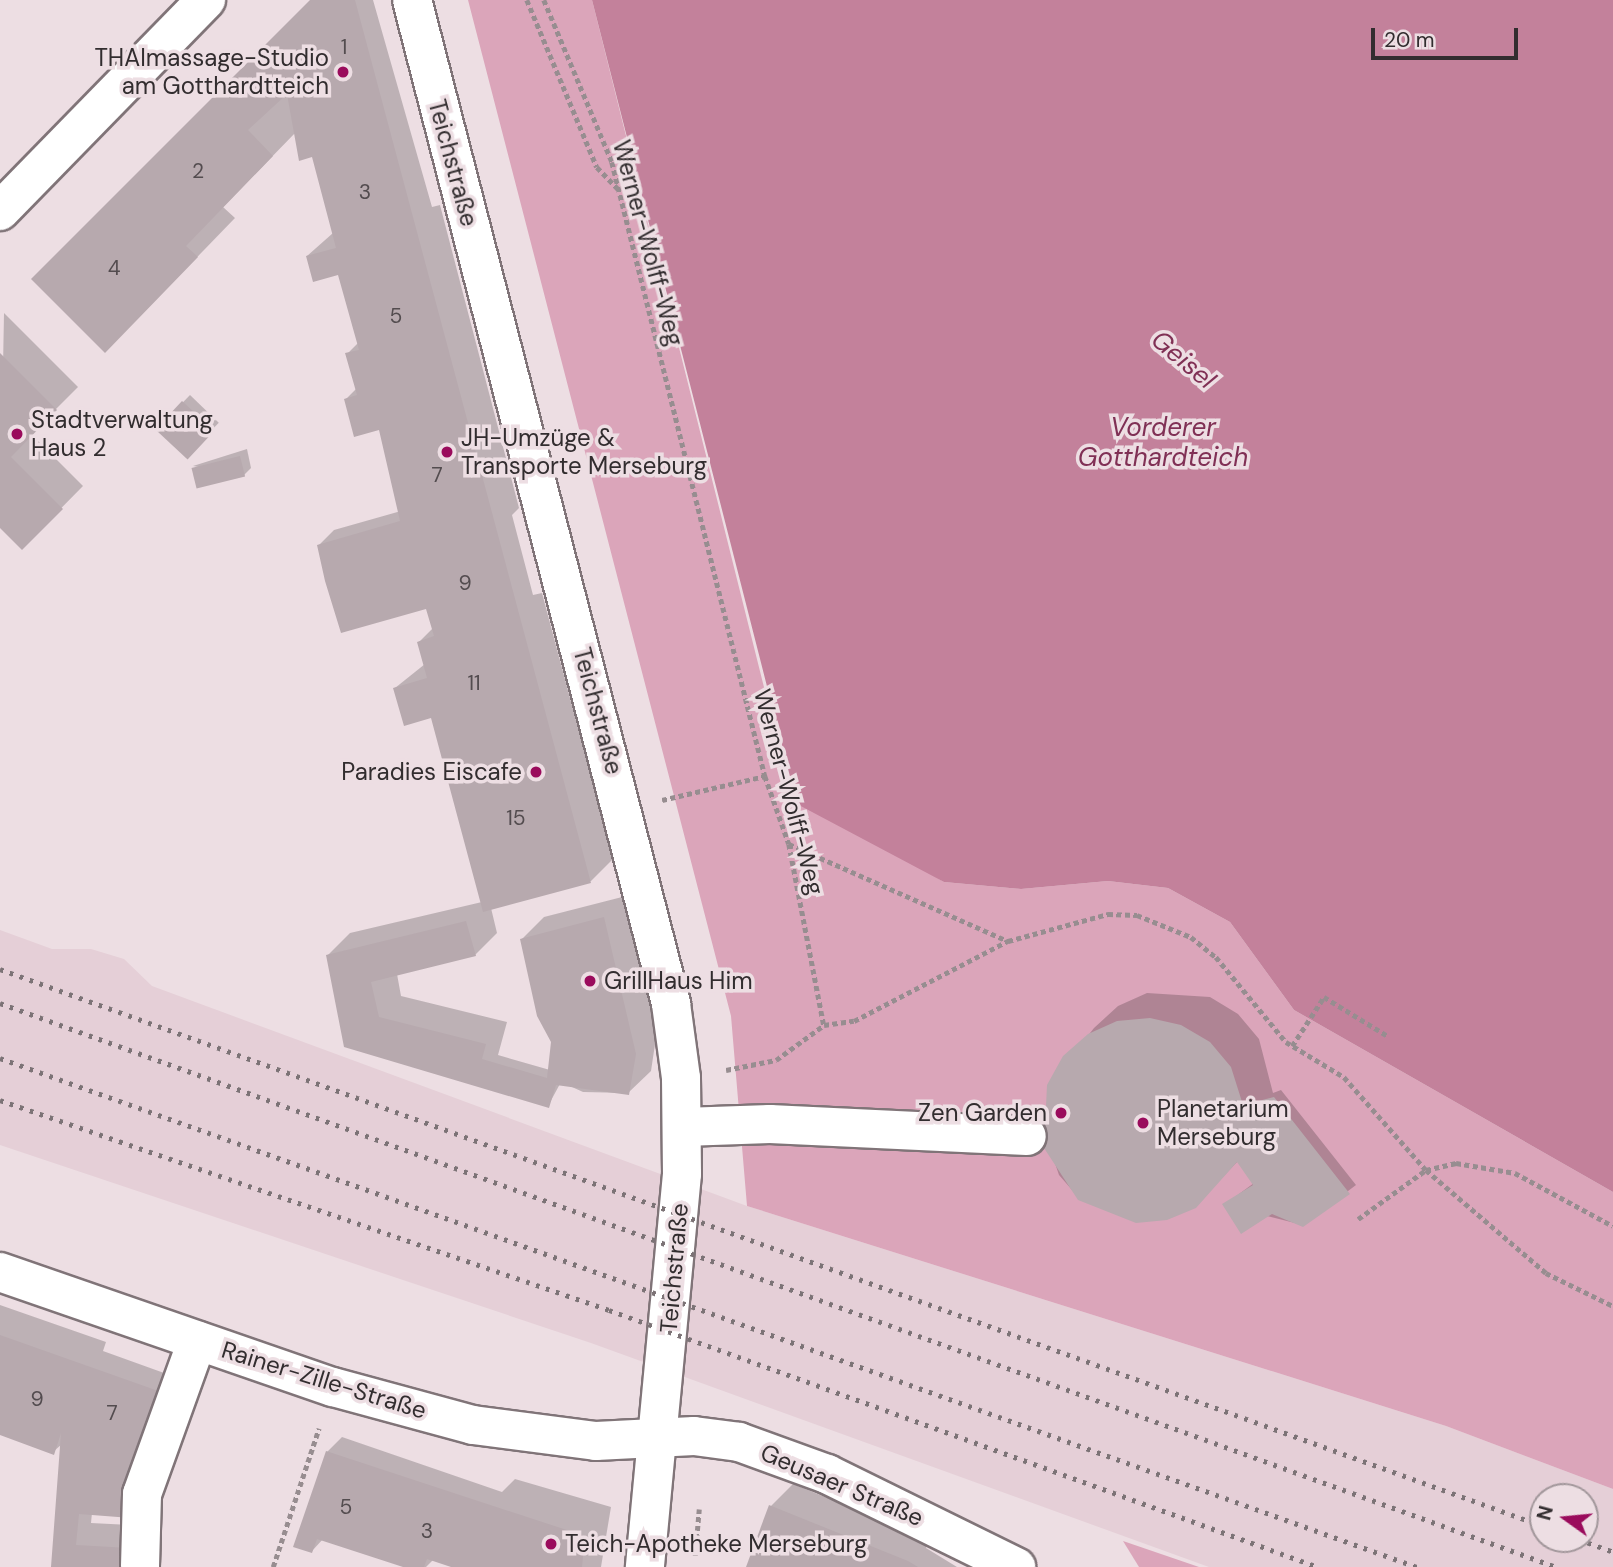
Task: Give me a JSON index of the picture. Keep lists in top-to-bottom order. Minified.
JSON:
{"streets":{"street":["Teichstraße","Rainer-Zille-Straße","Geusaer Straße"],"path":["Werner-Wolff-Weg"]},"crossings":[["Teichstraße","Rainer-Zille-Straße"],["Teichstraße","Geusaer Straße"],["Rainer-Zille-Straße","Geusaer Straße"]],"water":["Geisel","Vorderer Gotthardteich"],"places":["THAImassage-Studio am Gotthardtteich","Stadtverwaltung Haus 2","JH-Umzüge & Transporte Merseburg","Paradies Eiscafe","GrillHaus Him","Zen Garden","Planetarium Merseburg","Teich-Apotheke Merseburg"],"house_numbers":["1","2","3","4","5","7","9","11","15","9","7","5","3"],"scale_bar":"20 m","north":"left"}
